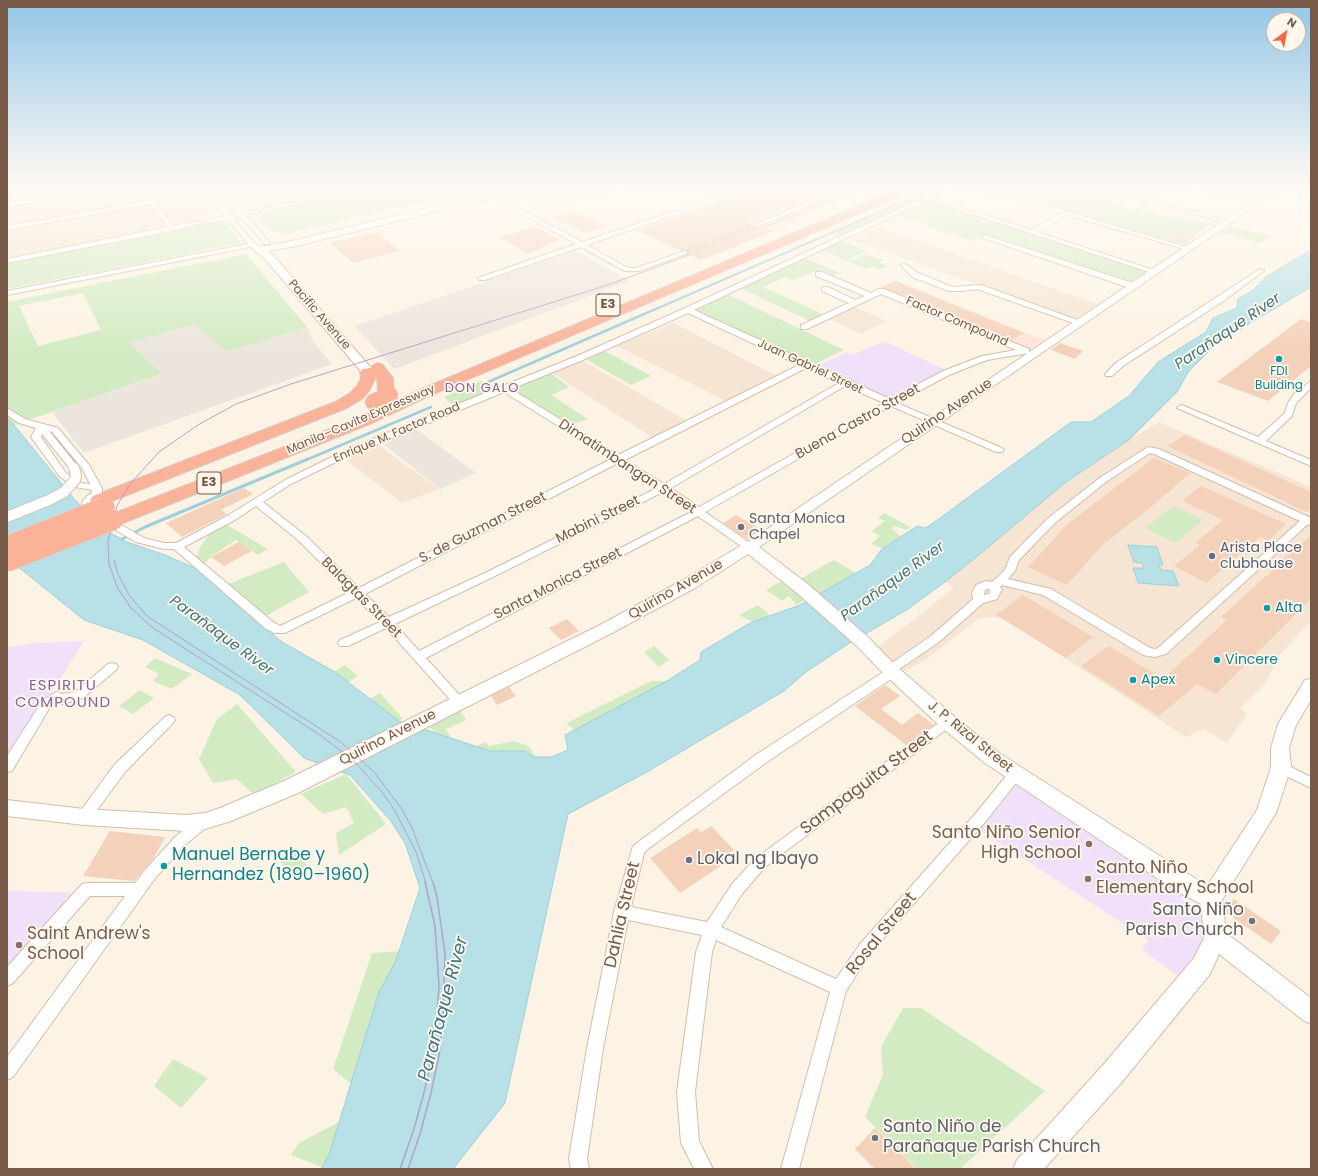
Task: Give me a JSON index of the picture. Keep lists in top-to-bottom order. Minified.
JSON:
{"streets":{"highway":["E3","Manila–Cavite Expressway"],"main road":["Pacific Avenue","Quirino Avenue","J. P. Rizal Street"],"street":["Factor Compound","Juan Gabriel Street","Buena Castro Street","Enrique M. Factor Road","Dimatimbangan Street","Mabini Street","S. de Guzman Street","Santa Monica Street","Balagtas Street","Sampaguita Street","Dahlia Street","Rosal Street"]},"crossings":[["Factor Compound","Quirino Avenue"],["Factor Compound","Buena Castro Street"],["Juan Gabriel Street","Quirino Avenue"],["Juan Gabriel Street","Buena Castro Street"],["Juan Gabriel Street","Enrique M. Factor Road"],["Juan Gabriel Street","Mabini Street"],["Juan Gabriel Street","S. de Guzman Street"],["Quirino Avenue","Buena Castro Street"],["Quirino Avenue","Dimatimbangan Street"],["Quirino Avenue","Balagtas Street"],["Quirino Avenue","J. P. Rizal Street"],["Manila–Cavite Expressway","Enrique M. Factor Road"],["Buena Castro Street","Dimatimbangan Street"],["Buena Castro Street","Santa Monica Street"],["Enrique M. Factor Road","Dimatimbangan Street"],["Enrique M. Factor Road","S. de Guzman Street"],["Enrique M. Factor Road","Balagtas Street"],["Dimatimbangan Street","Mabini Street"],["Dimatimbangan Street","S. de Guzman Street"],["Dimatimbangan Street","Santa Monica Street"],["Dimatimbangan Street","J. P. Rizal Street"],["Mabini Street","Balagtas Street"],["S. de Guzman Street","Balagtas Street"],["Santa Monica Street","Balagtas Street"],["J. P. Rizal Street","Sampaguita Street"],["J. P. Rizal Street","Dahlia Street"],["J. P. Rizal Street","Rosal Street"]],"districts":["DON GALO","ESPIRITU COMPOUND"],"water":["Parañaque River"],"places":["FDI Building","Santa Monica Chapel","Arista Place clubhouse","Alta","Vincere","Apex","Santo Niño Senior High School","Lokal ng Ibayo","Manuel Bernabe y Hernandez (1890–1960)","Santo Niño Elementary School","Santo Niño Parish Church","Saint Andrew's School","Santo Niño de Parañaque Parish Church"],"north":"top right"}
